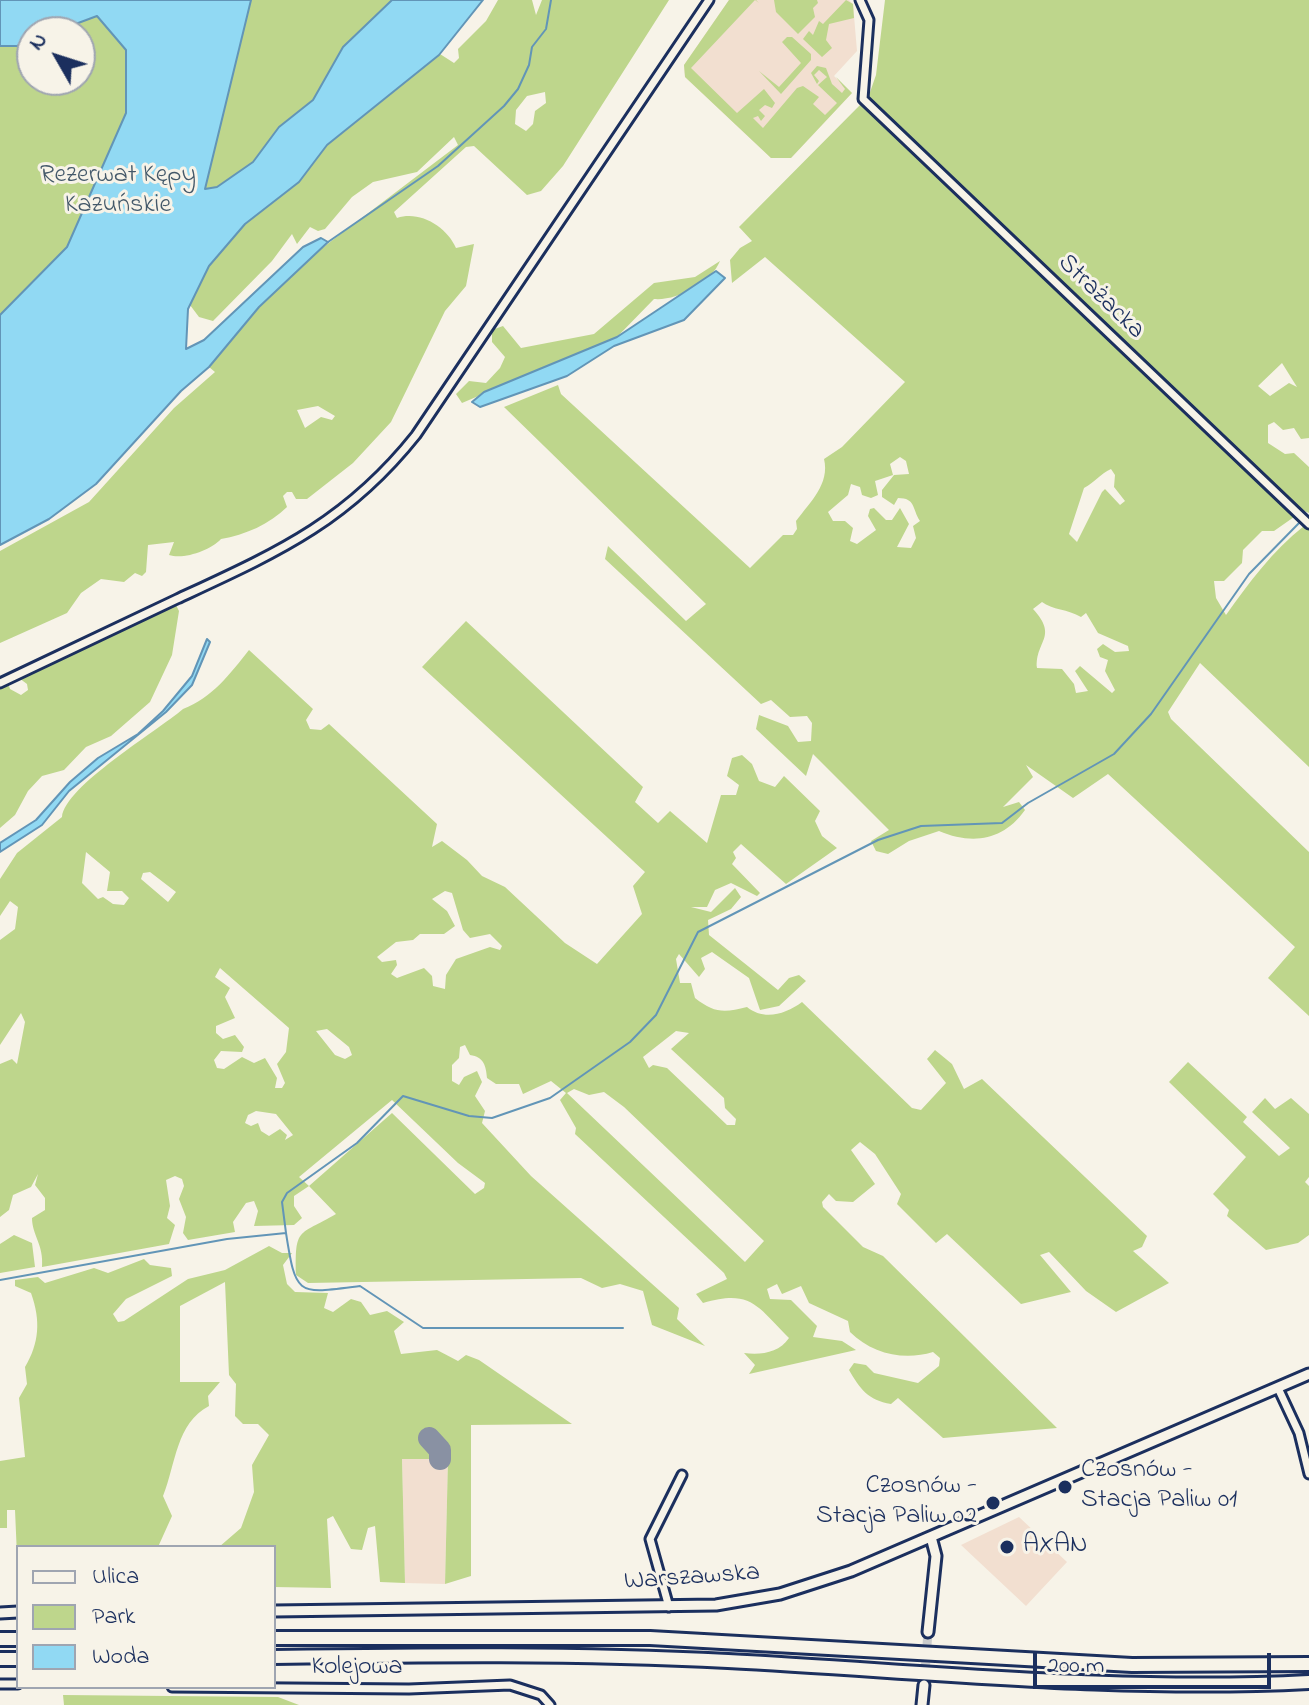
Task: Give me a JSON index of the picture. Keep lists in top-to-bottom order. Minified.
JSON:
{"streets":{"street":["Strażacka","Warszawska","Kolejowa"]},"parks":["Rezerwat Kępy Kazuńskie"],"places":["Czosnów - Stacja Paliw 01","Czosnów - Stacja Paliw 02","AXAN"],"legend":["Ulica","Park","Woda"],"scale_bar":"200 m","north":"top left"}
